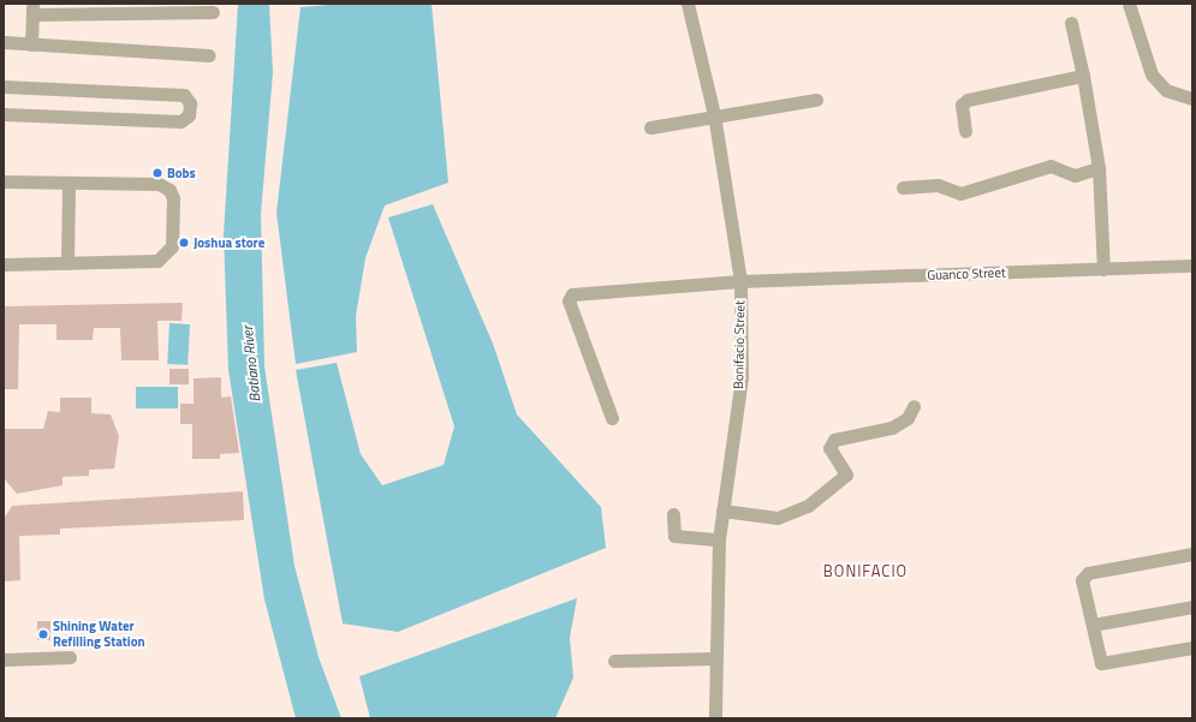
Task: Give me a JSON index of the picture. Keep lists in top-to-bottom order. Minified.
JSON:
{"streets":{"street":["Guanco Street","Bonifacio Street"]},"crossings":[["Guanco Street","Bonifacio Street"]],"districts":["BONIFACIO"],"water":["Batiano River"],"places":["Bobs","Joshua store","Shining Water Refilling Station"]}
